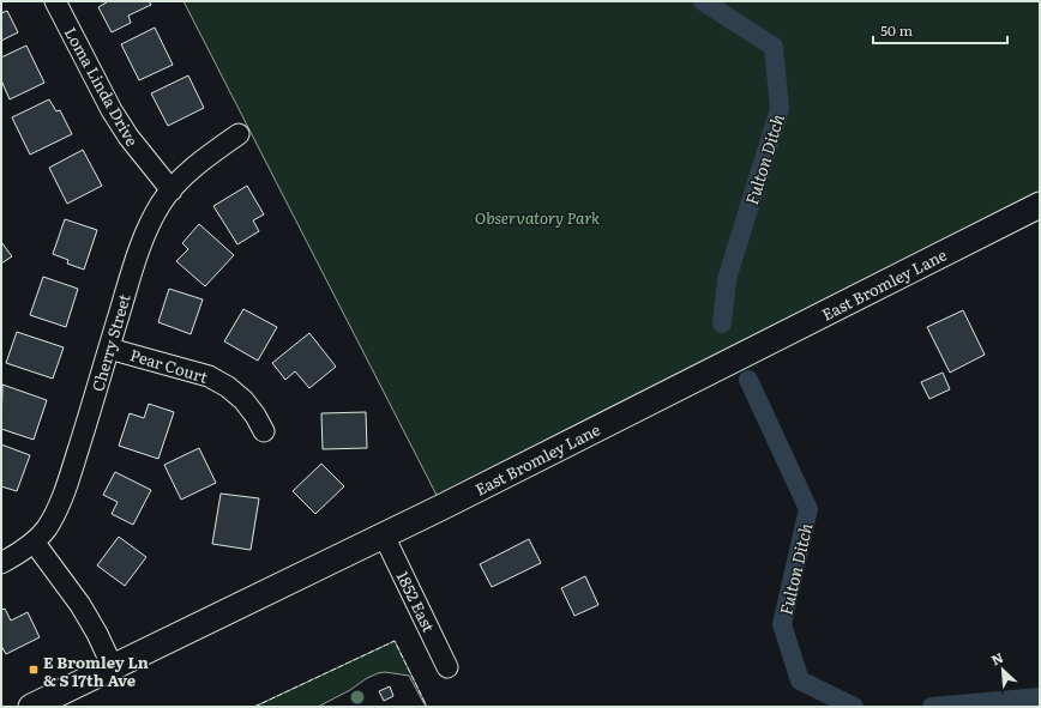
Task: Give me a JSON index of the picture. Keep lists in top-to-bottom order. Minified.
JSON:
{"streets":{"main road":["East Bromley Lane"],"street":["Loma Linda Drive","Cherry Street","Pear Court","1852 East"]},"crossings":[["Loma Linda Drive","Cherry Street"],["East Bromley Lane","1852 East"],["Cherry Street","Pear Court"]],"water":["Fulton Ditch"],"parks":["Observatory Park"],"places":{"transit":["E Bromley Ln & S 17th Ave"]},"scale_bar":"50 m","north":"top left"}
